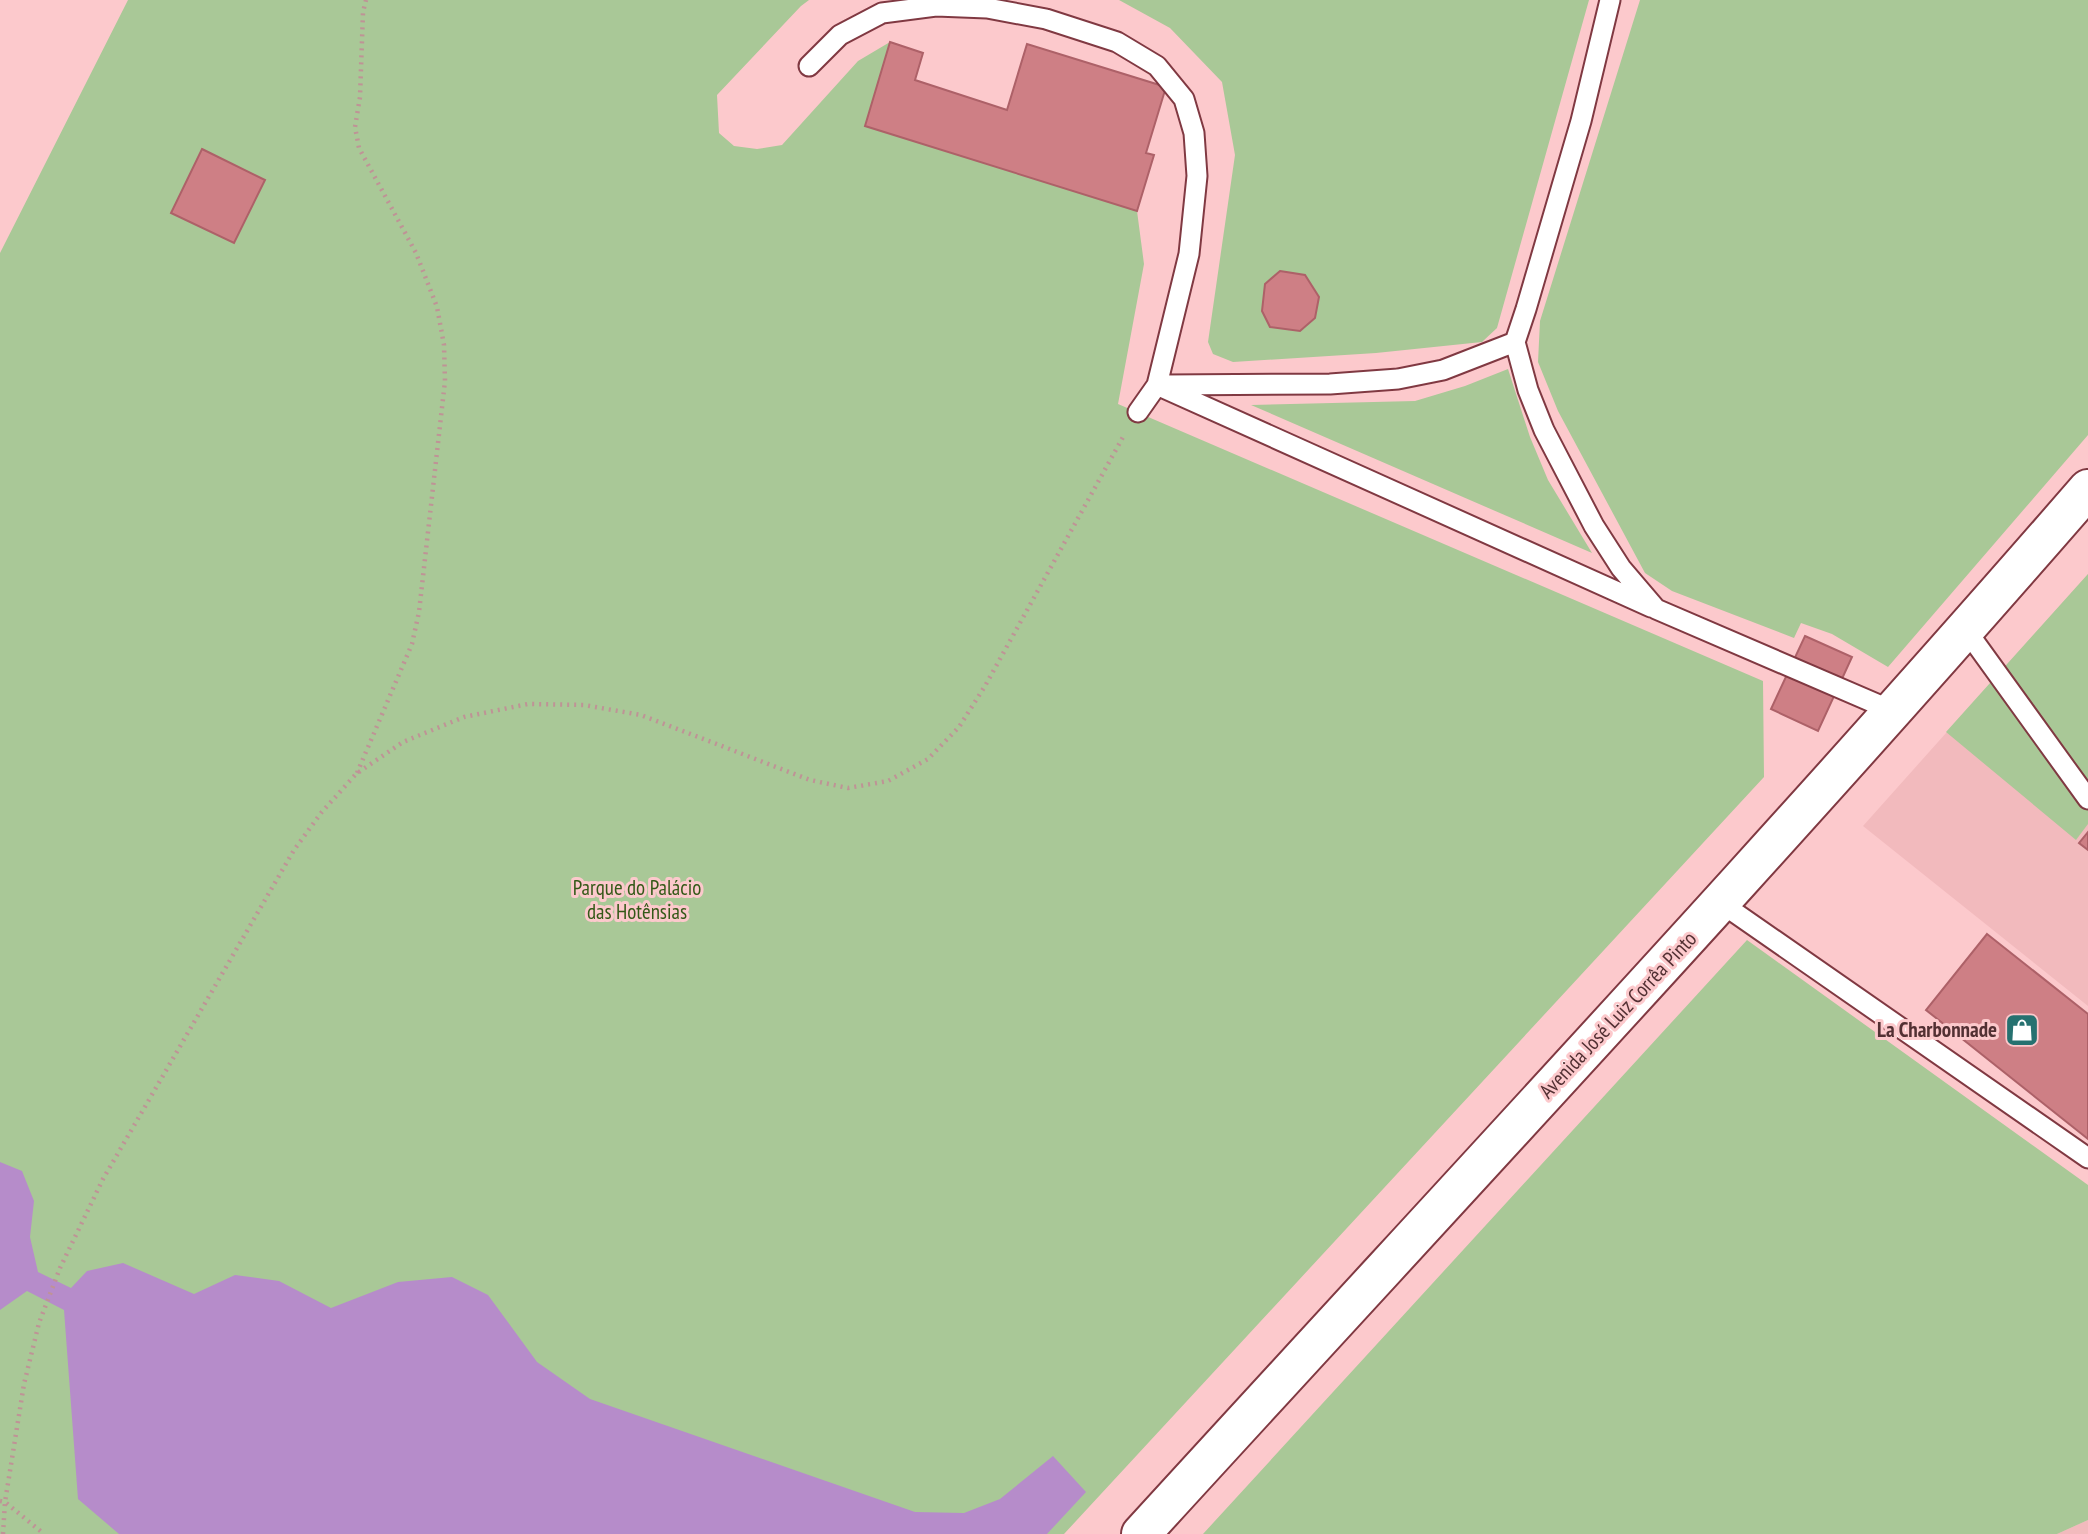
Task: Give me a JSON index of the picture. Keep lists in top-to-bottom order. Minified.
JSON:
{"streets":{"street":["Avenida José Luiz Corrêa Pinto"]},"parks":["Parque do Palácio das Hotênsias"],"places":{"shop":["La Charbonnade"]}}
